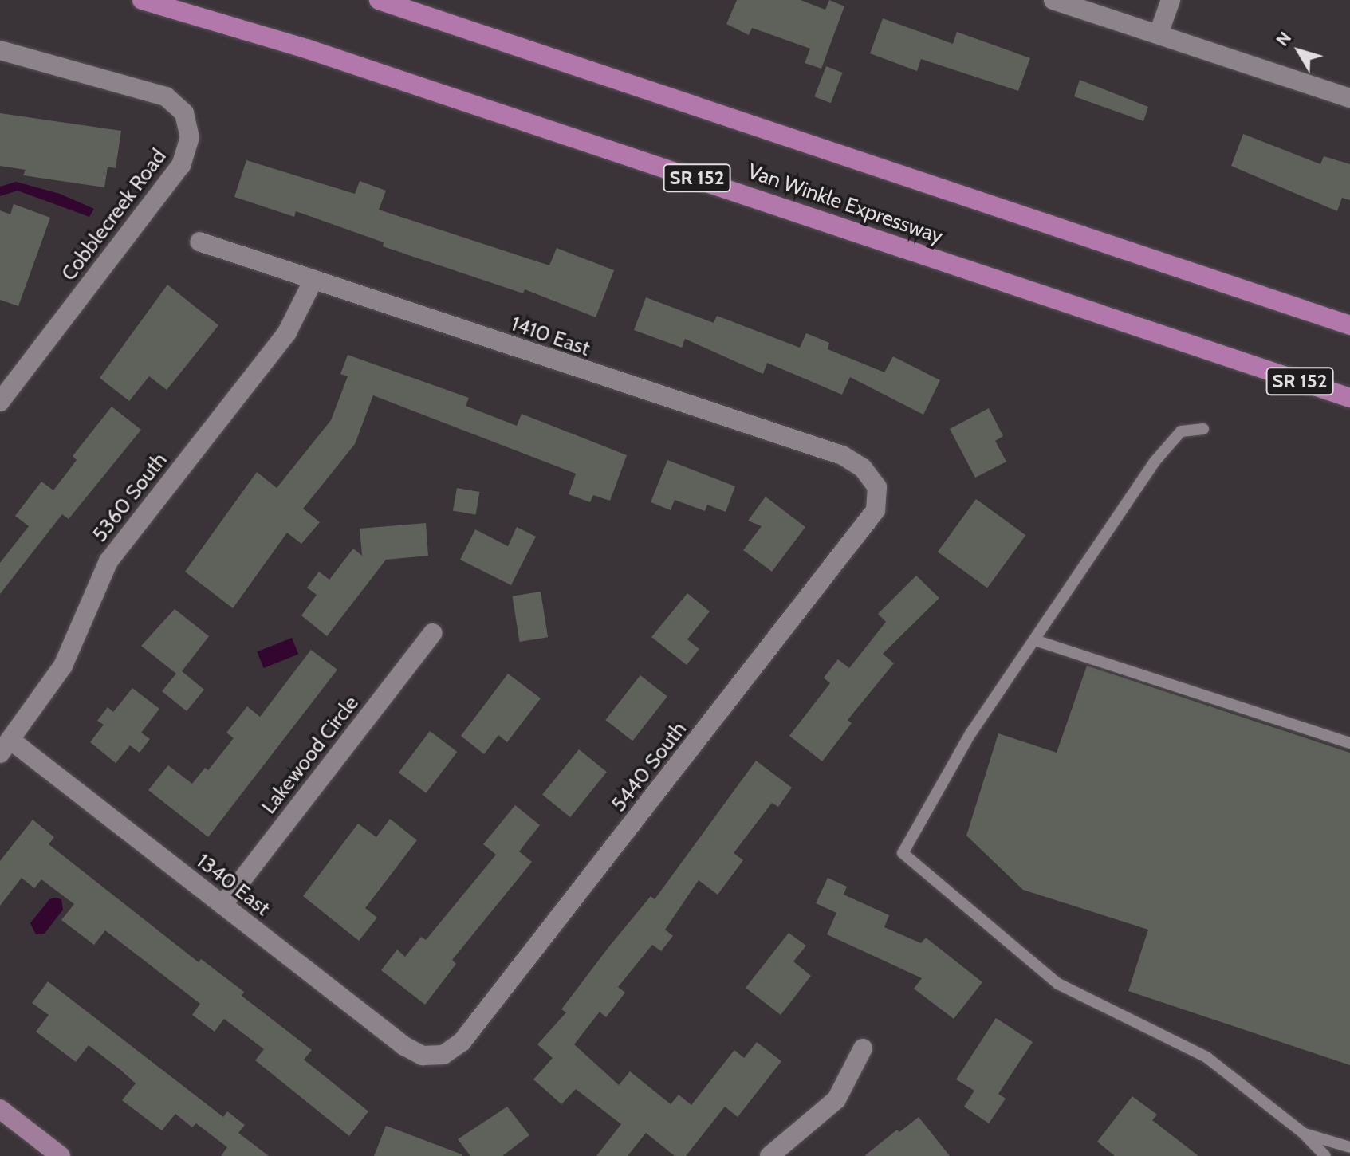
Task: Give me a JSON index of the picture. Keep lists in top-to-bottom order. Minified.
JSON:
{"streets":{"main road":["SR 152","Van Winkle Expressway"],"street":["Cobblecreek Road","1410 East","5360 South","Lakewood Circle","5440 South","1340 East"]},"crossings":[["1410 East","5360 South"],["1410 East","5440 South"],["5360 South","1340 East"],["Lakewood Circle","1340 East"],["5440 South","1340 East"]],"north":"top left"}
